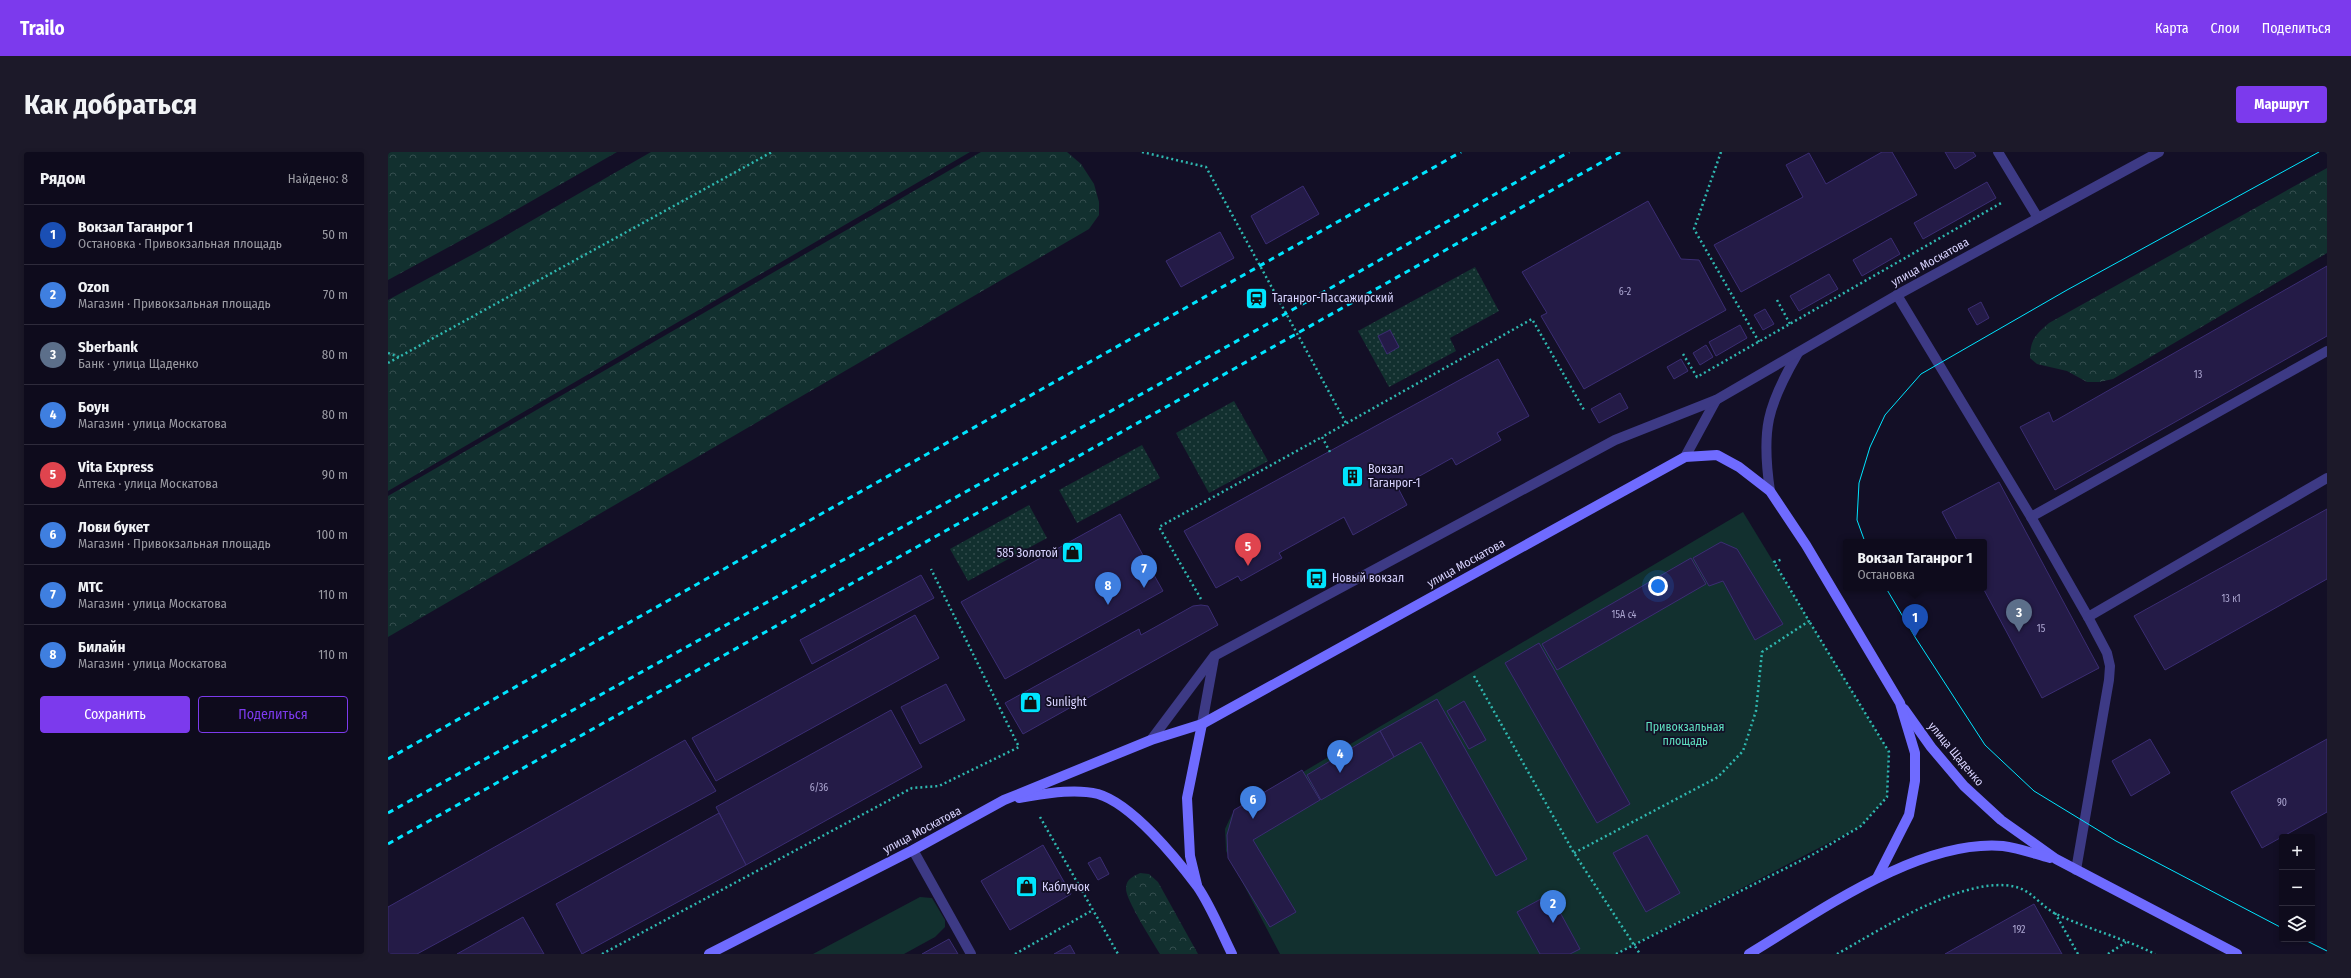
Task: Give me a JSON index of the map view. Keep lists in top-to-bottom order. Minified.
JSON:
{"streets":{"main road":["улица Москатова","улица Щаденко"]},"parks":["Привокзальная площадь"],"places":{"station":["Таганрог-Пассажирский"],"building":["Вокзал Таганрог-1"],"shop":["585 Золотой","Sunlight","Каблучок"],"bus stop":["Новый вокзал"]},"house_numbers":["6-2","13","13 к1","15А с4","15","6/36","90","192"],"page":{"header":"Trailo","nav":["Карта","Слои","Поделиться"],"buttons":["Маршрут",["Сохранить","Поделиться"]],"title":"Как добраться","heading":["Рядом","Найдено: 8"],"list":[{"mark":"1","name":"Вокзал Таганрог 1","note":"Остановка · Привокзальная площадь","value":"50 m"},{"mark":"2","name":"Ozon","note":"Магазин · Привокзальная площадь","value":"70 m"},{"mark":"3","name":"Sberbank","note":"Банк · улица Щаденко","value":"80 m"},{"mark":"4","name":"Боун","note":"Магазин · улица Москатова","value":"80 m"},{"mark":"5","name":"Vita Express","note":"Аптека · улица Москатова","value":"90 m"},{"mark":"6","name":"Лови букет","note":"Магазин · Привокзальная площадь","value":"100 m"},{"mark":"7","name":"МТС","note":"Магазин · улица Москатова","value":"110 m"},{"mark":"8","name":"Билайн","note":"Магазин · улица Москатова","value":"110 m"}],"pins":["5","7","8","3","1","4","6","2"],"popup":["Вокзал Таганрог 1","Остановка"],"map_buttons":["+","−"]}}
